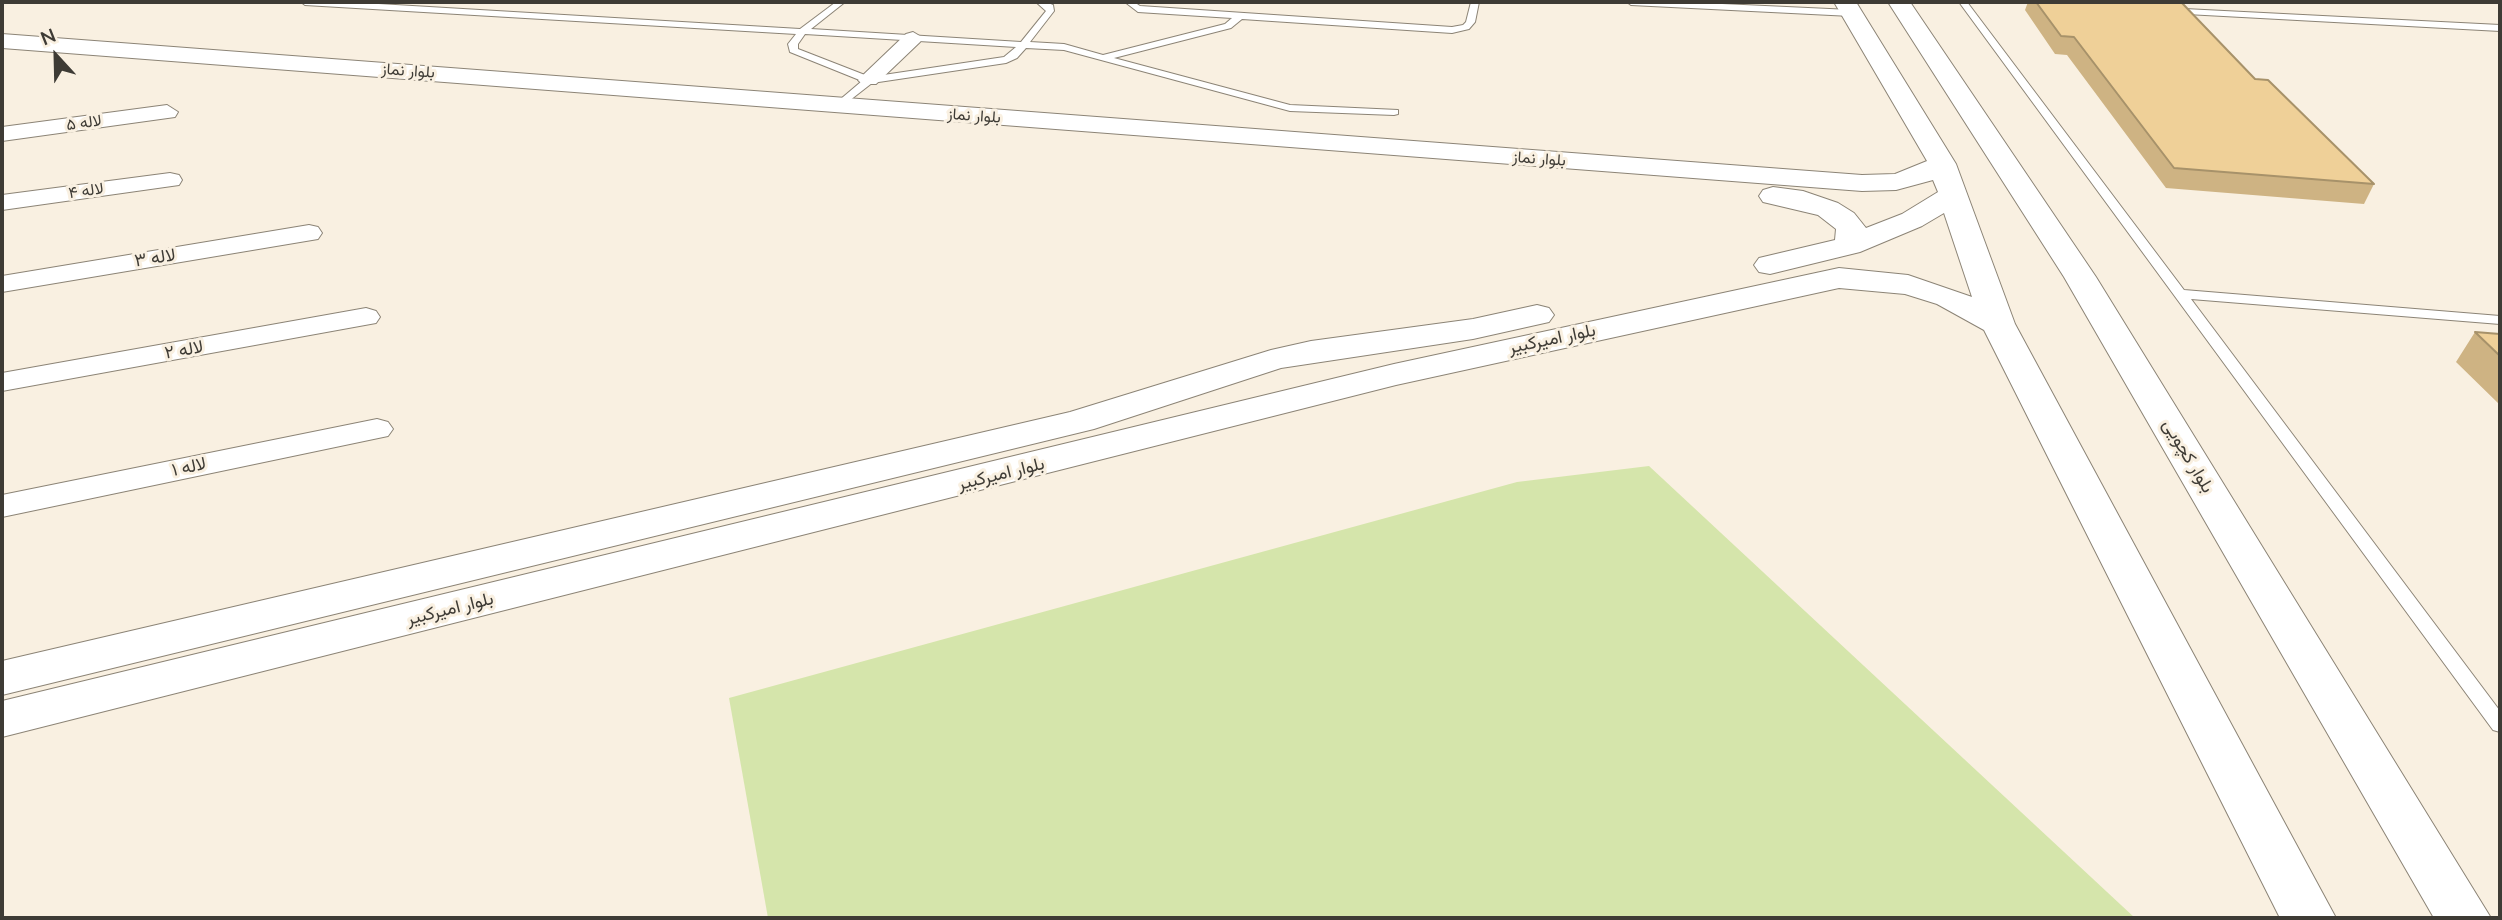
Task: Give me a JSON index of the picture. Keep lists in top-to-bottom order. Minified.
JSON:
{"streets":{"main road":["بلوار نماز","بلوار امیرکبیر","بلوار کچویی"],"street":["لاله ۵","لاله ۴","لاله ۳","لاله ۲","لاله ۱"]},"crossings":[["بلوار نماز","بلوار امیرکبیر"]],"north":"top"}
